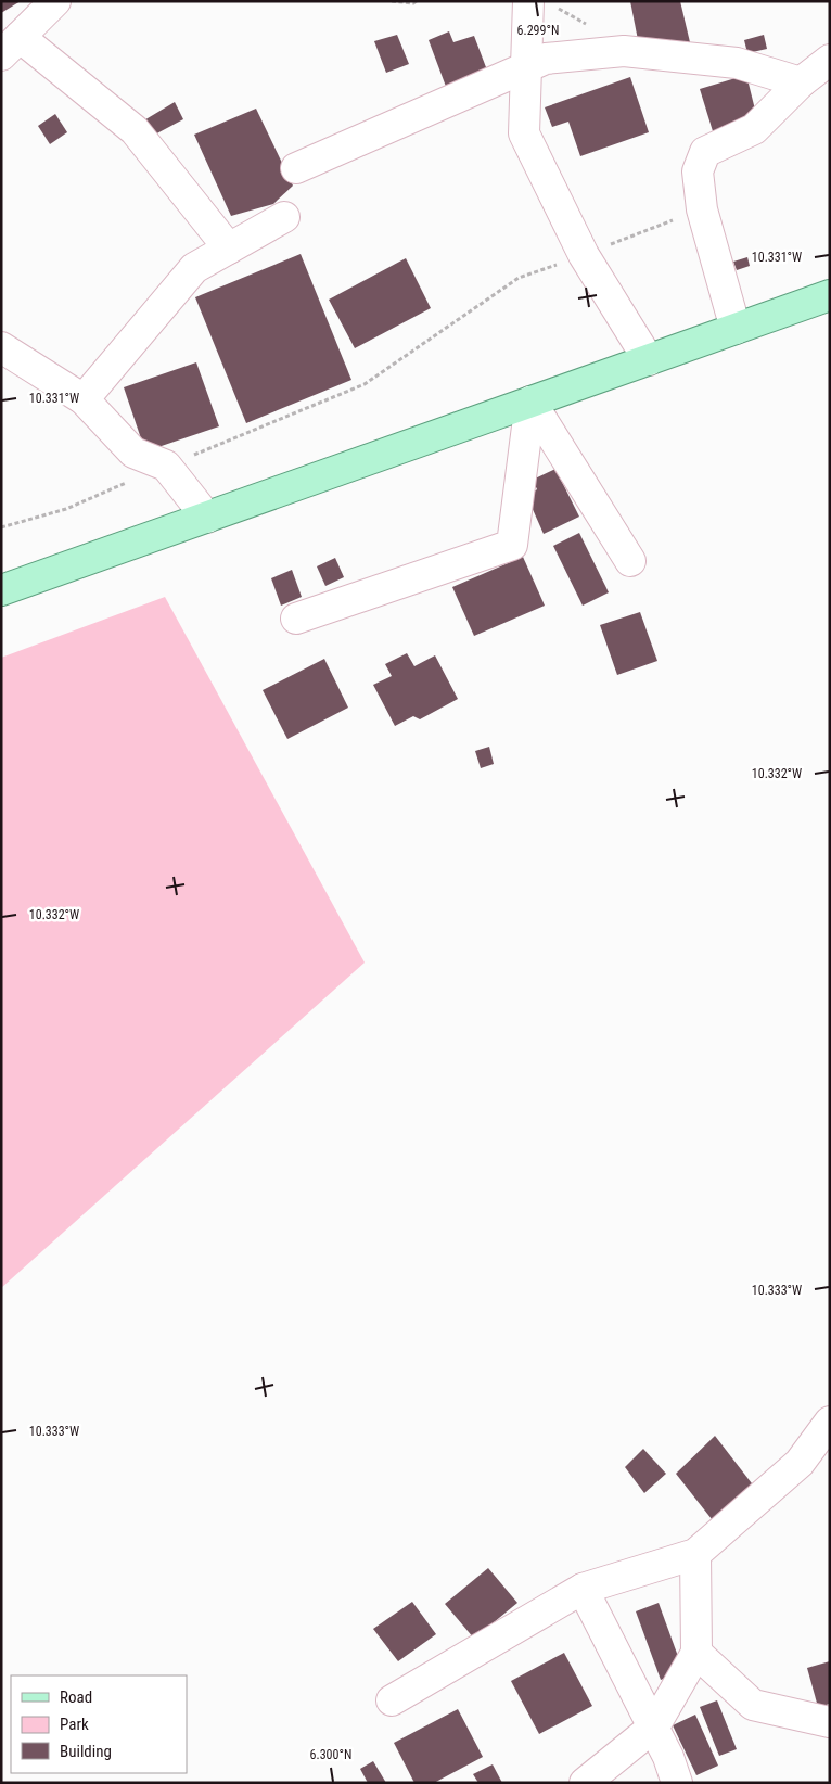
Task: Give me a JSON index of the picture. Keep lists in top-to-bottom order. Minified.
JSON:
{"legend":["Road","Park","Building"],"coordinates":["6.299°N","10.331°W","10.332°W","10.333°W","6.300°N"]}
